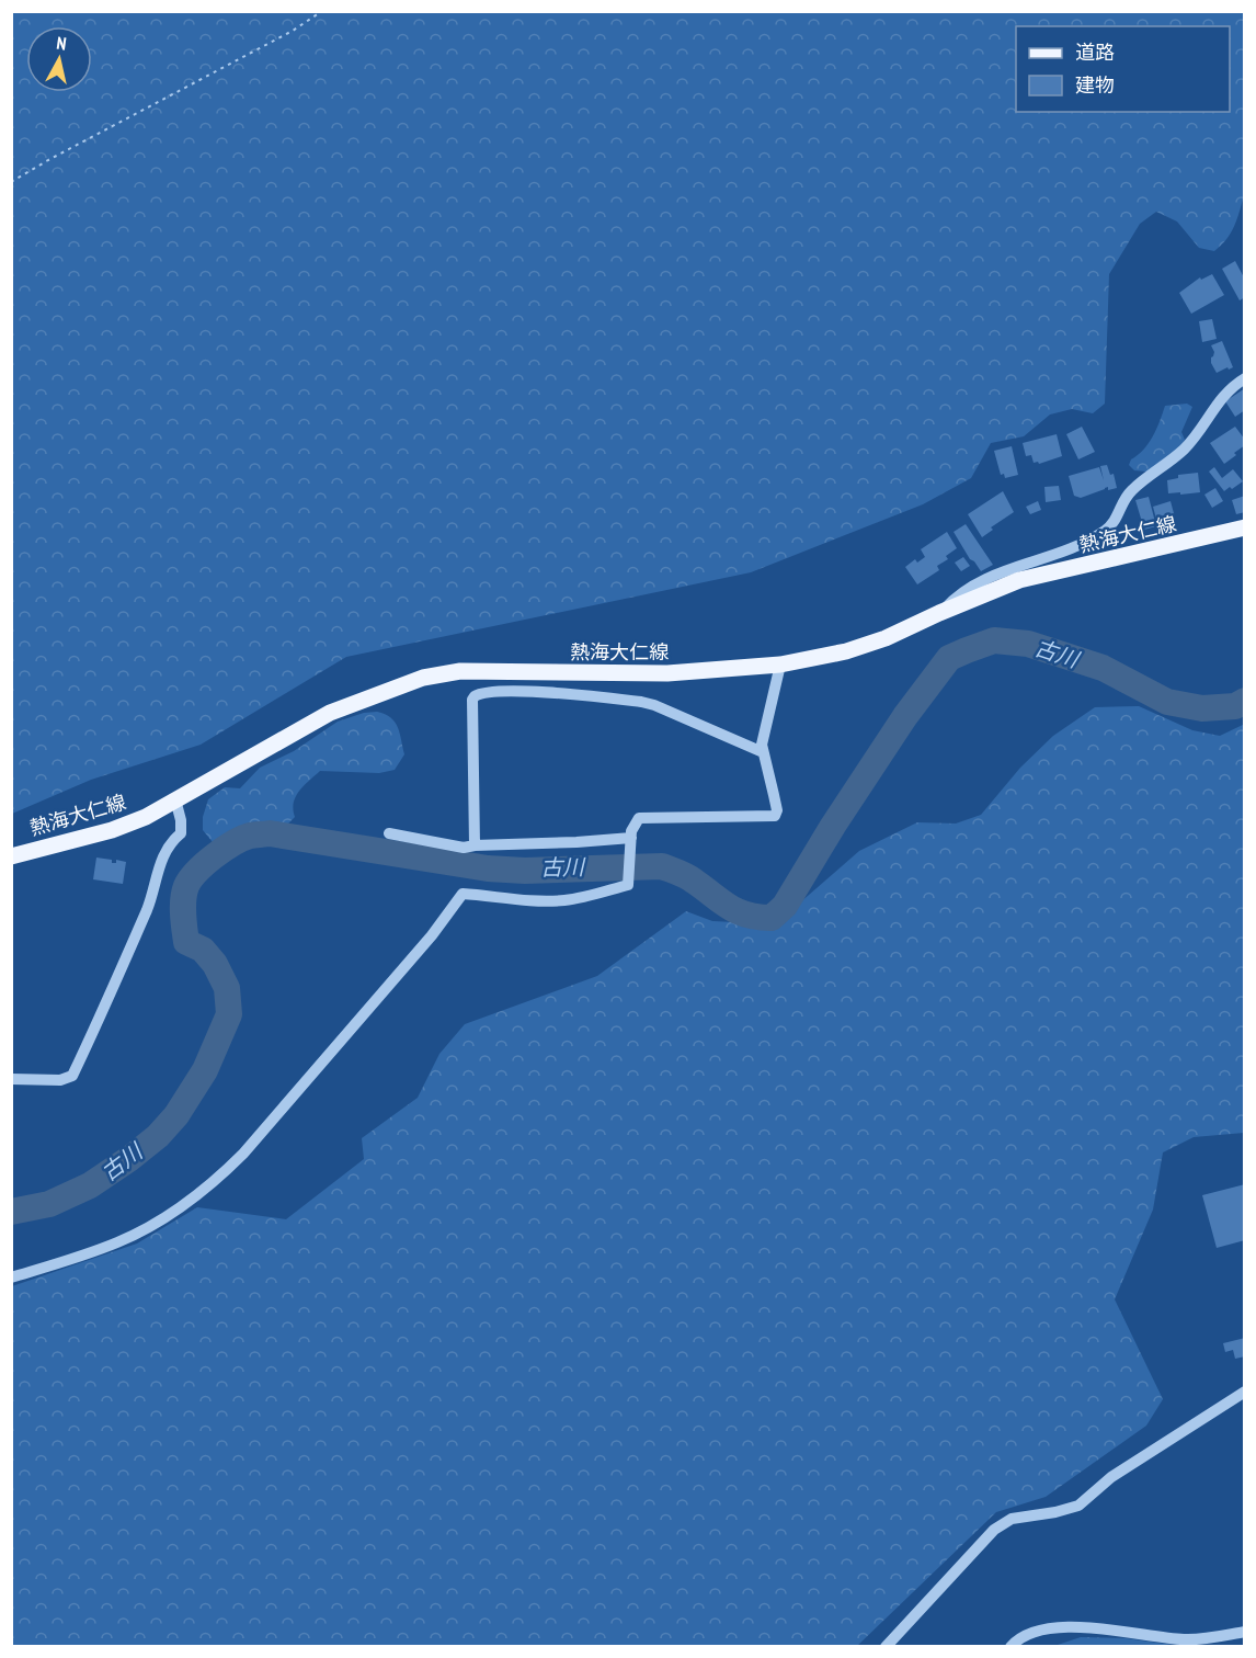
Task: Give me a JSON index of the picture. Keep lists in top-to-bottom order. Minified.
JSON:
{"streets":{"main road":["熱海大仁線"]},"water":["古川"],"legend":["道路","建物"],"north":"top"}
